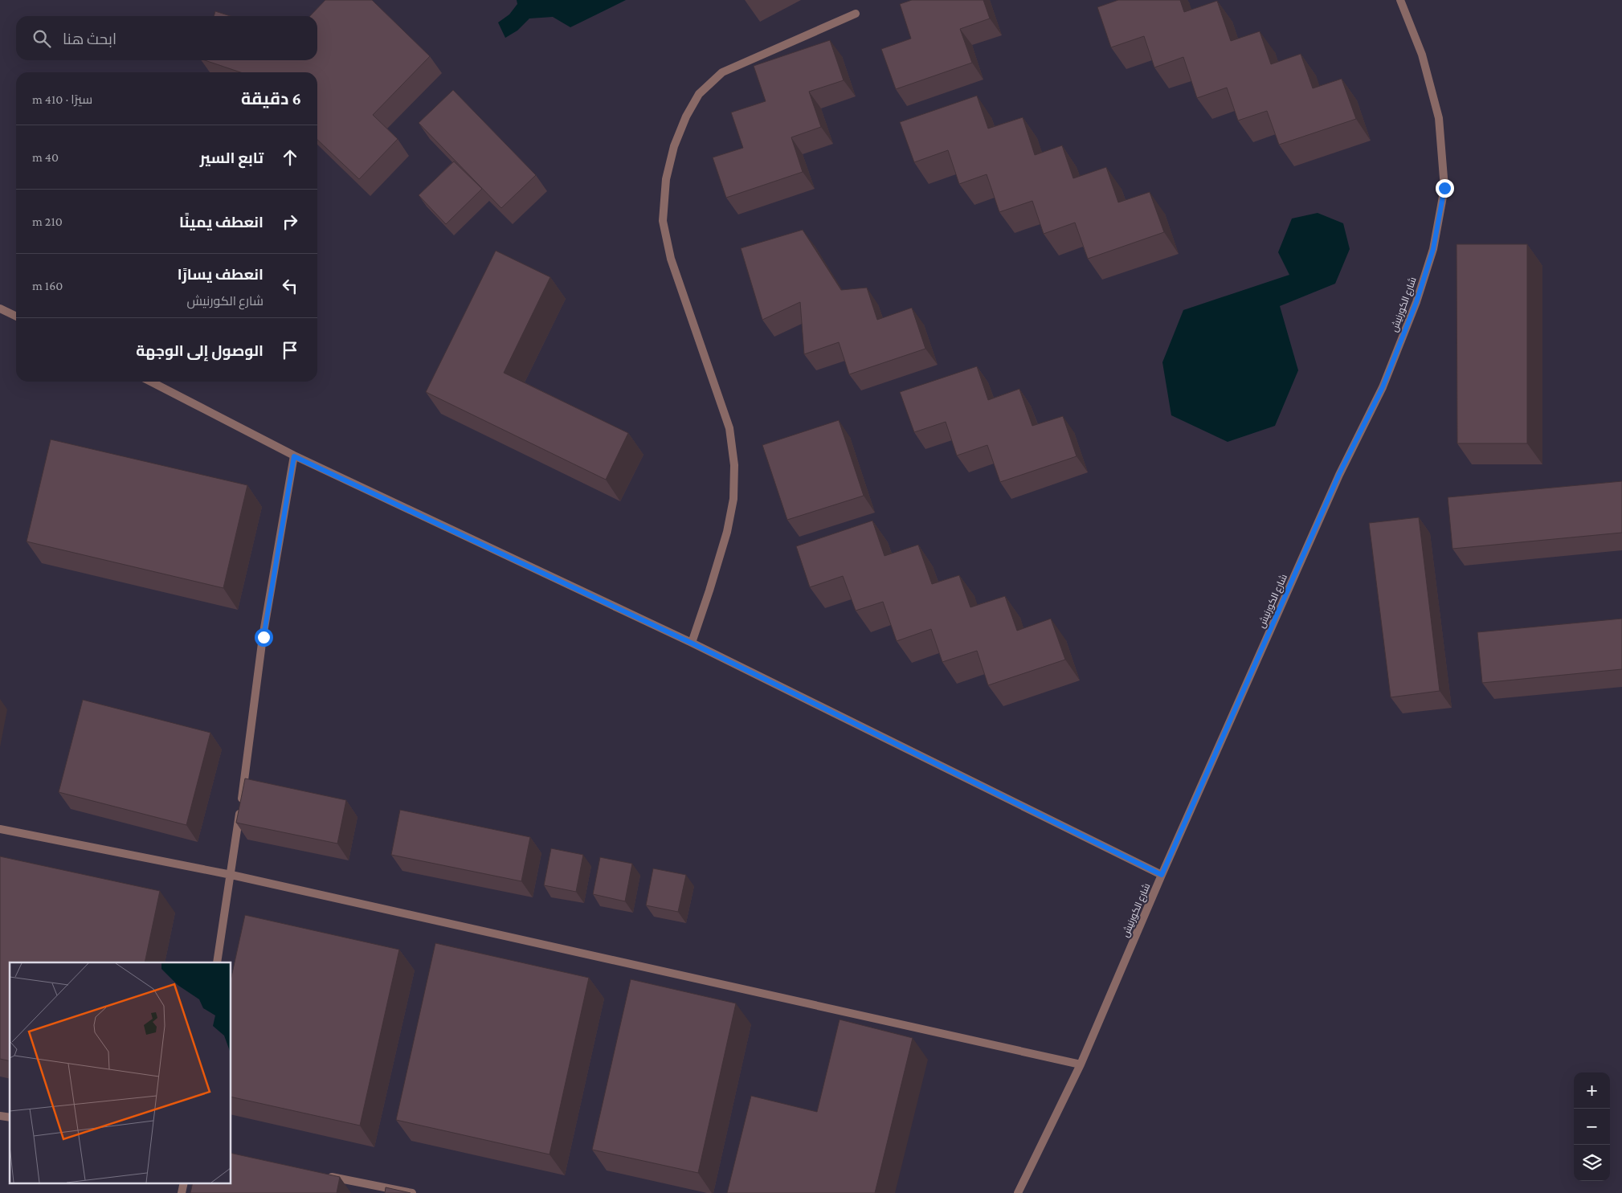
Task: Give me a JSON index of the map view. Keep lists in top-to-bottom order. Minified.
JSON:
{"streets":{"street":["شارع الكورنيش"]},"page":{"search":"ابحث هنا","heading":["6 دقيقة","سيرًا · 410 m"],"list":[["تابع السير","40 m"],["انعطف يمينًا","210 m"],["انعطف يسارًا","شارع الكورنيش","160 m"],"الوصول إلى الوجهة"],"map_buttons":["+","−"]}}
